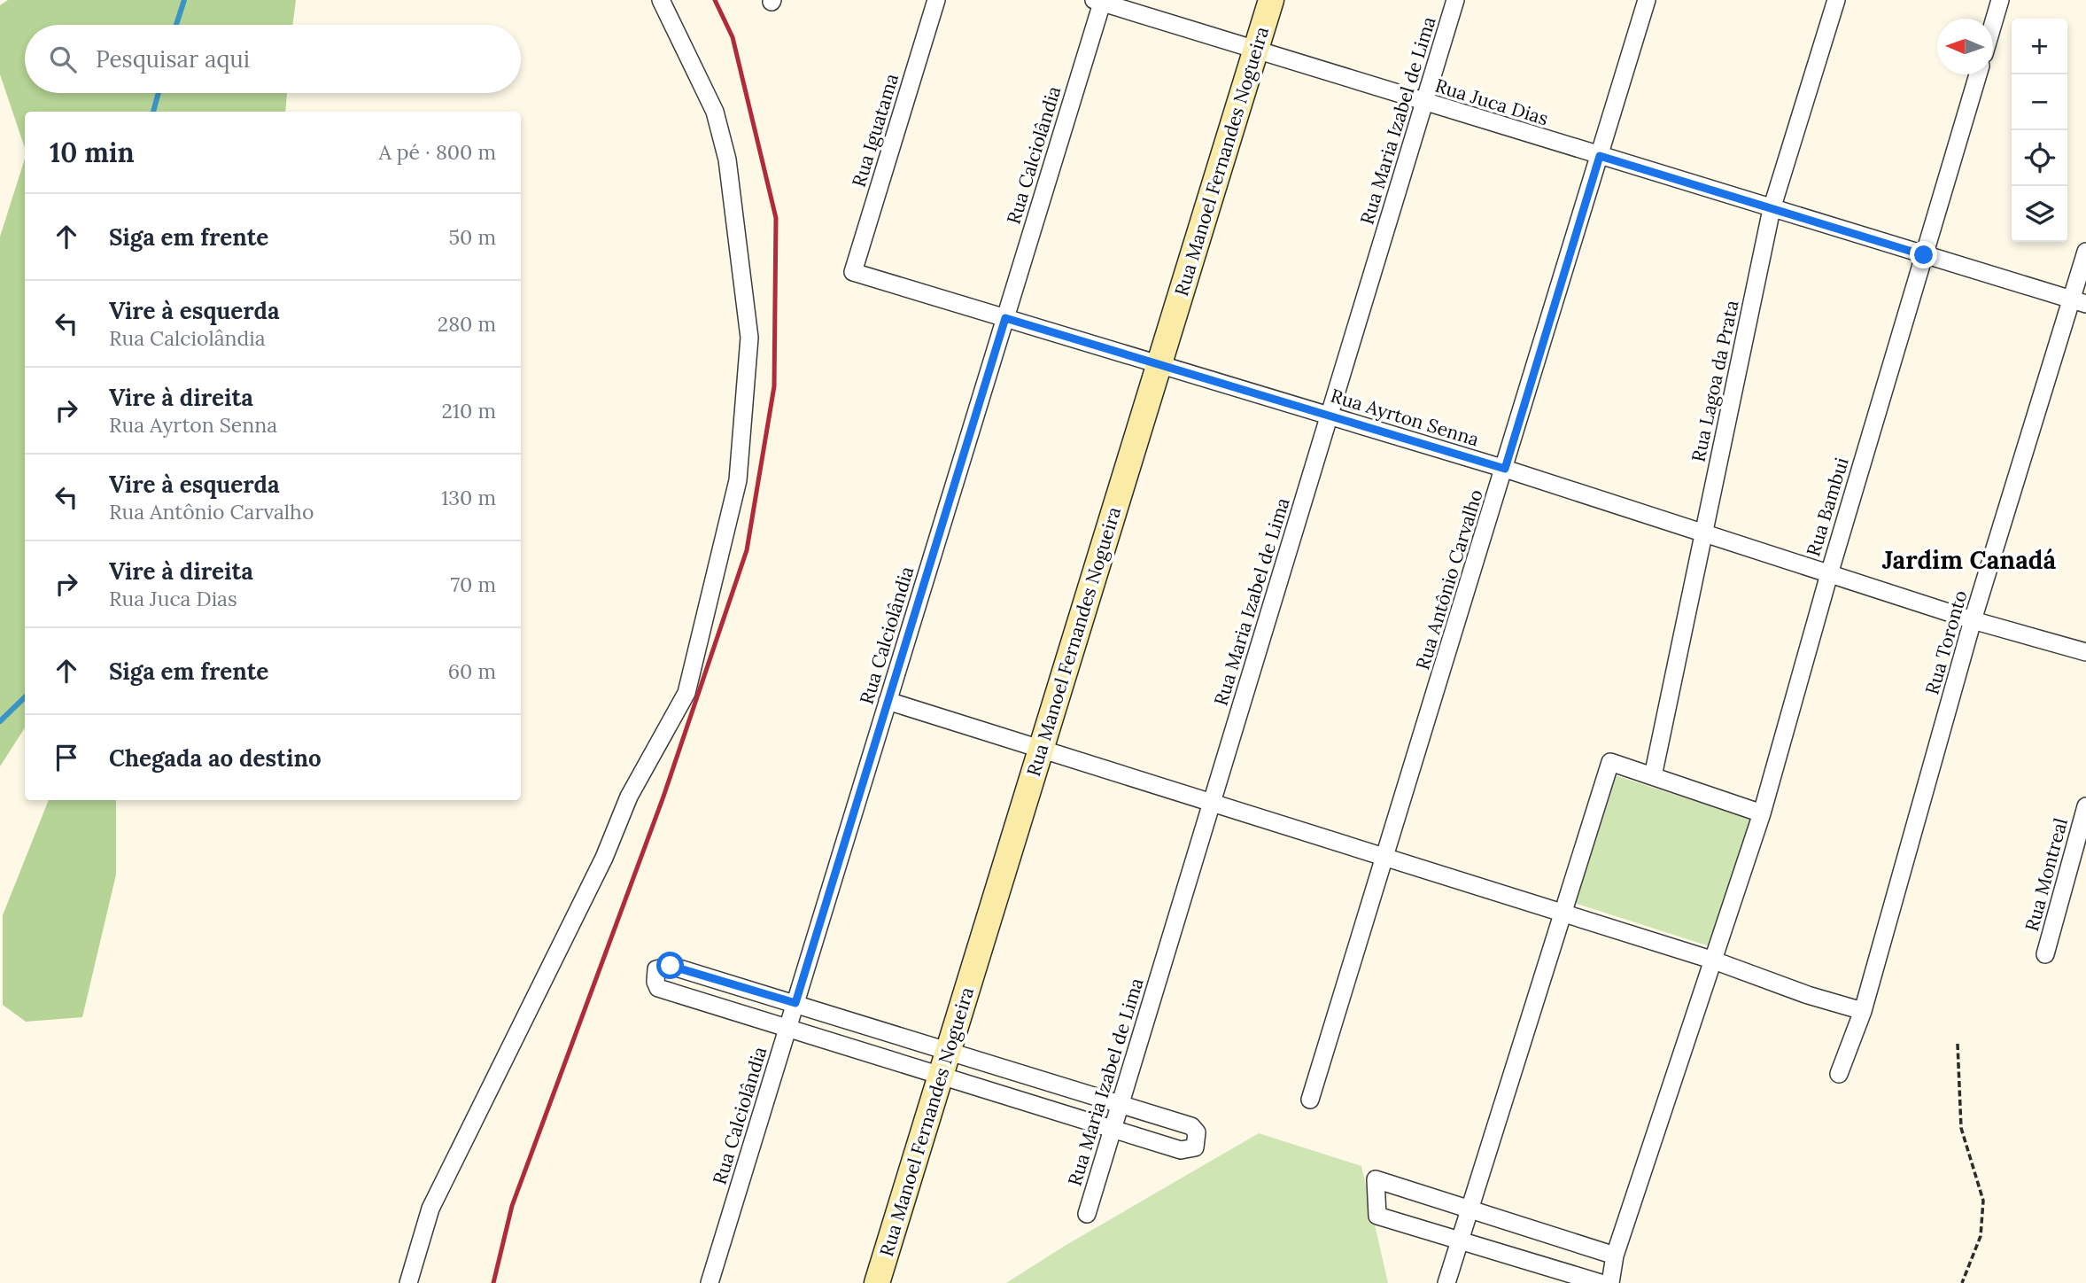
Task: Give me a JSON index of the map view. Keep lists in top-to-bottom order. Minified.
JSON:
{"streets":{"street":["Rua Juca Dias","Rua Maria Izabel de Lima","Rua Iguatama","Rua Calciolândia","Rua Manoel Fernandes Nogueira","Rua Lagoa da Prata","Rua Ayrton Senna","Rua Bambui","Rua Antônio Carvalho","Rua Toronto","Rua Montreal"]},"crossings":[["Rua Juca Dias","Rua Maria Izabel de Lima"],["Rua Juca Dias","Rua Calciolândia"],["Rua Juca Dias","Rua Manoel Fernandes Nogueira"],["Rua Juca Dias","Rua Lagoa da Prata"],["Rua Juca Dias","Rua Bambui"],["Rua Juca Dias","Rua Antônio Carvalho"],["Rua Juca Dias","Rua Toronto"],["Rua Maria Izabel de Lima","Rua Ayrton Senna"],["Rua Iguatama","Rua Ayrton Senna"],["Rua Calciolândia","Rua Ayrton Senna"],["Rua Manoel Fernandes Nogueira","Rua Ayrton Senna"],["Rua Lagoa da Prata","Rua Ayrton Senna"],["Rua Ayrton Senna","Rua Bambui"],["Rua Ayrton Senna","Rua Antônio Carvalho"],["Rua Ayrton Senna","Rua Toronto"]],"districts":["Jardim Canadá"],"north":"left","page":{"map_buttons":["+","−"],"search":"Pesquisar aqui","heading":["10 min","A pé · 800 m"],"list":[["Siga em frente","50 m"],["Vire à esquerda","Rua Calciolândia","280 m"],["Vire à direita","Rua Ayrton Senna","210 m"],["Vire à esquerda","Rua Antônio Carvalho","130 m"],["Vire à direita","Rua Juca Dias","70 m"],["Siga em frente","60 m"],"Chegada ao destino"]}}
